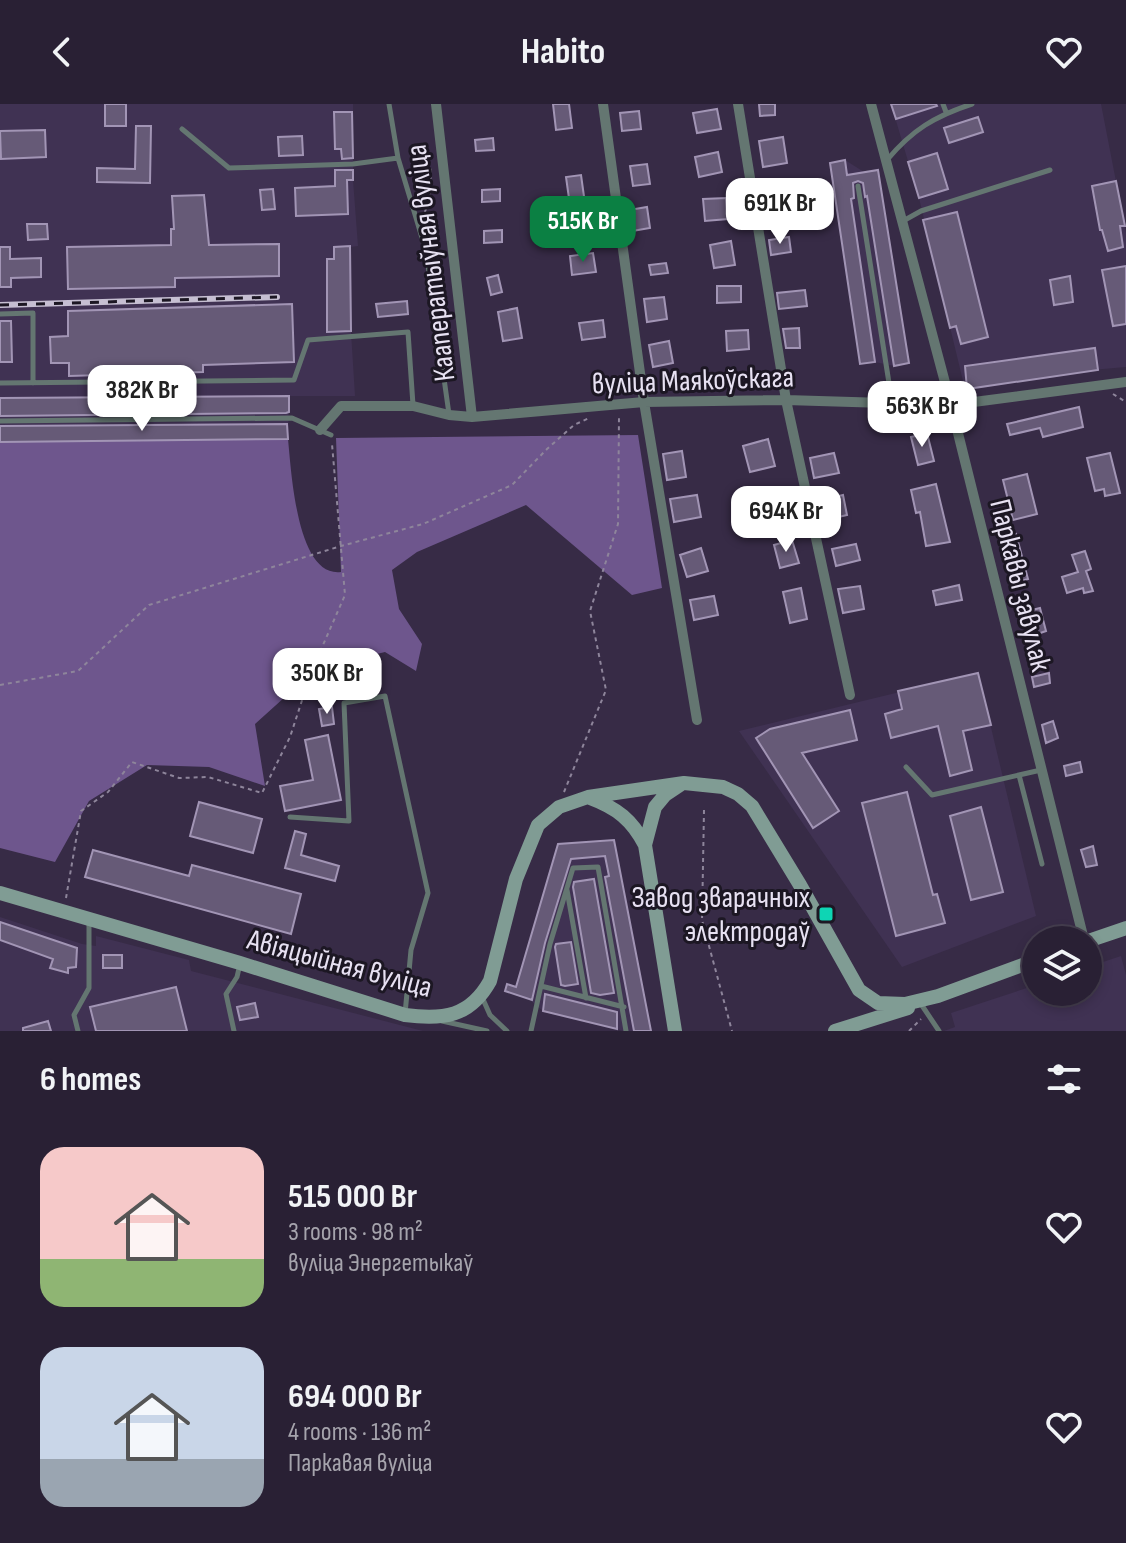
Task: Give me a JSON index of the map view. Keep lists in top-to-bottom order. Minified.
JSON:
{"streets":{"main road":["Авіяцыйная вуліца"],"street":["Кааператыўная вуліца","вуліца Маякоўскага","Паркавы завулак"]},"crossings":[["Кааператыўная вуліца","вуліца Маякоўскага"],["вуліца Маякоўскага","Паркавы завулак"]],"places":{"transit":["Завод зварачных электродаў"]},"page":{"header":"Habito","price":["691K Br","515K Br","382K Br","563K Br","694K Br","350K Br"],"heading":"6 homes","list":[{"name":"515 000 Br","note":"3 rooms · 98 m² · вуліца Энергетыкаў"},{"name":"694 000 Br","note":"4 rooms · 136 m² · Паркавая вуліца"}]}}
